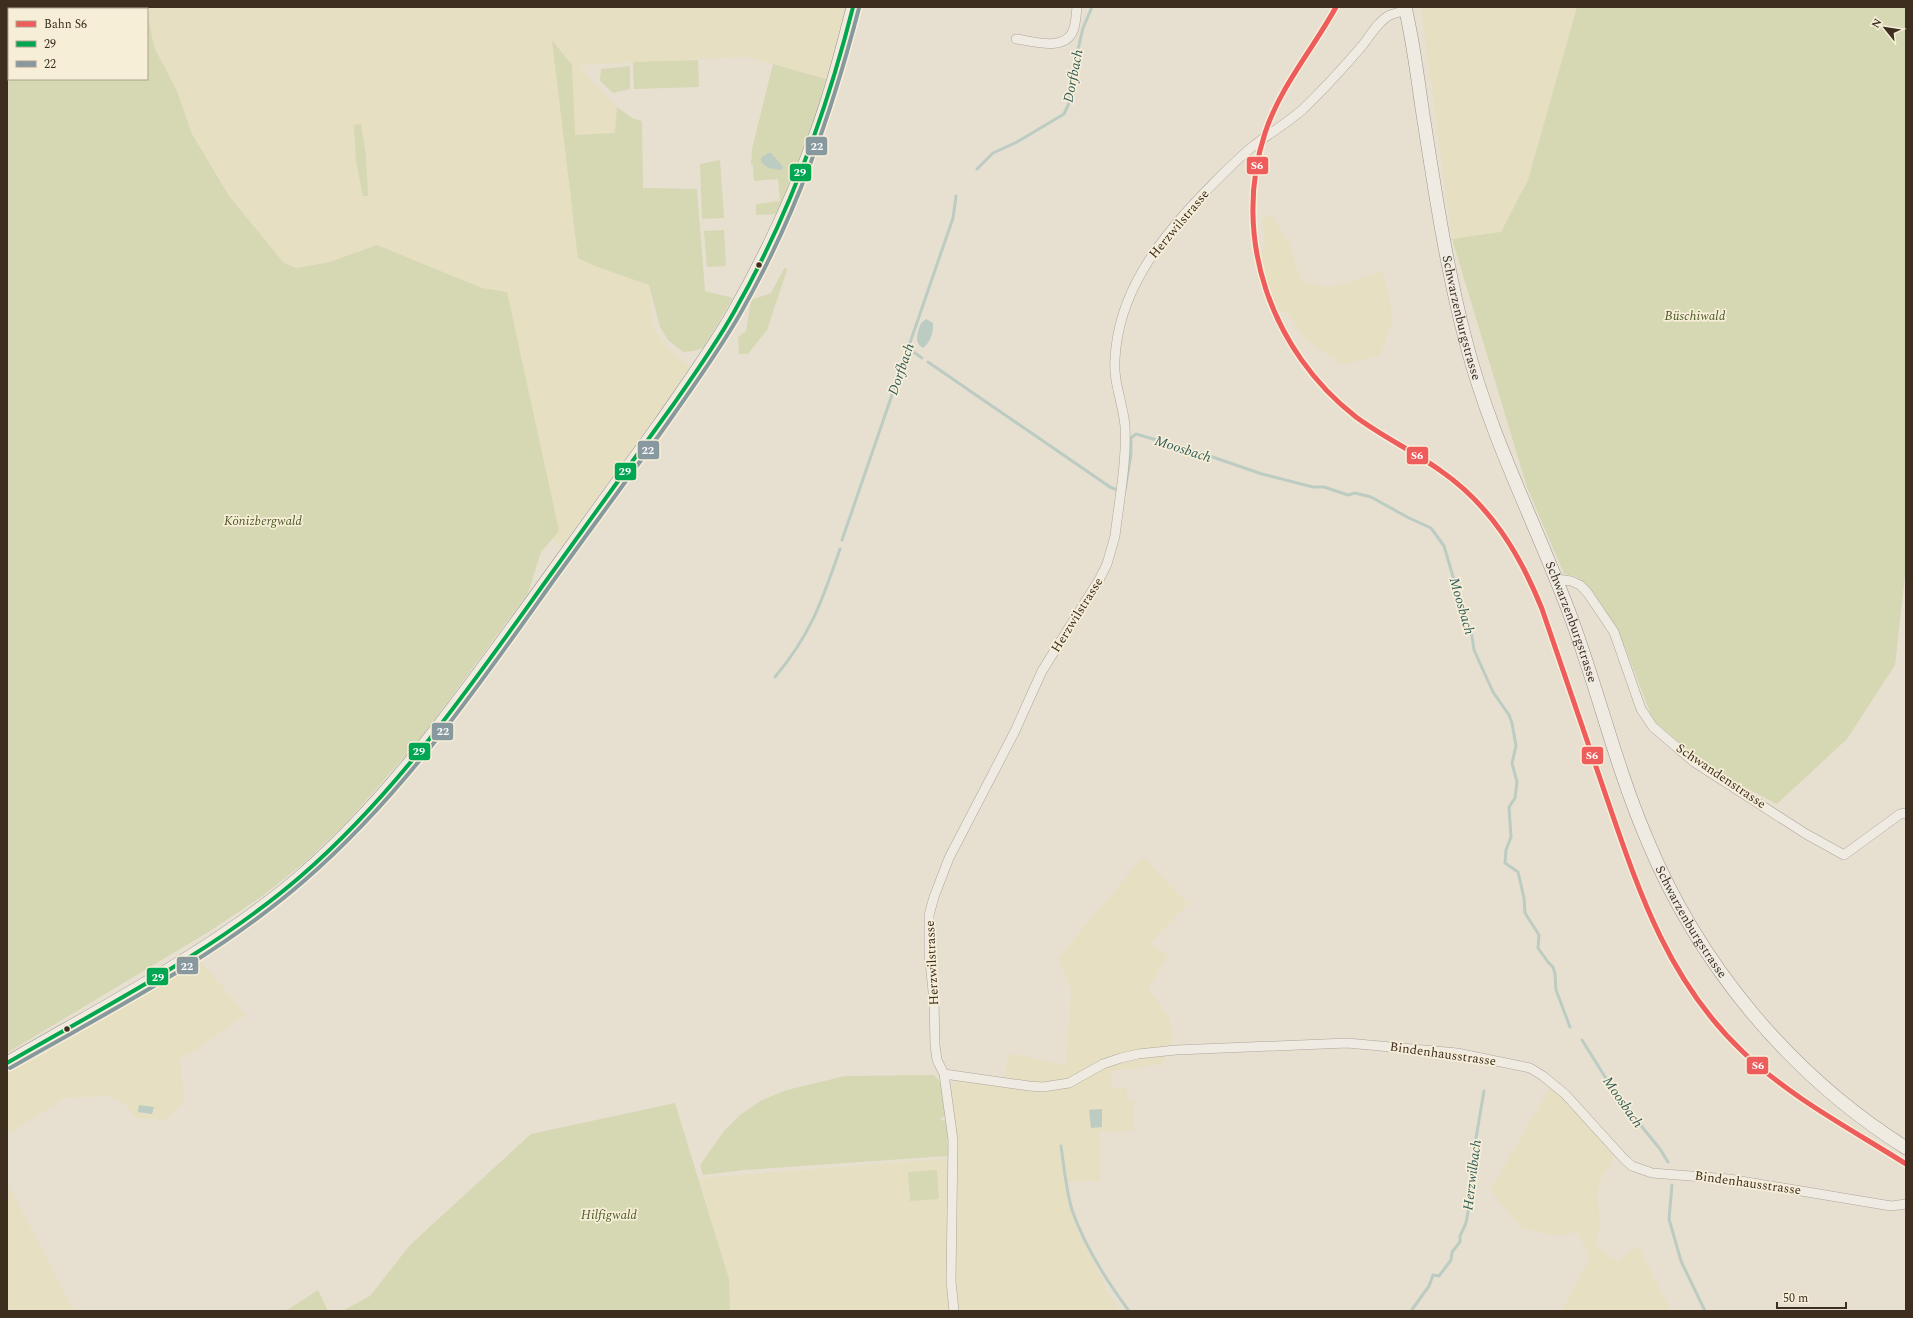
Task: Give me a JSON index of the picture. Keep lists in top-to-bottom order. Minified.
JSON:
{"streets":{"street":["Herzwilstrasse","Schwarzenburgstrasse","Schwandenstrasse","Bindenhausstrasse"]},"crossings":[["Herzwilstrasse","Schwarzenburgstrasse"],["Herzwilstrasse","Bindenhausstrasse"],["Schwarzenburgstrasse","Schwandenstrasse"]],"water":["Dorfbach","Moosbach","Herzwilbach"],"parks":["Büschiwald","Könizbergwald","Hilfigwald"],"lines":["rail line S6","transit line 29","transit line 22"],"legend":["Bahn S6","29","22"],"scale_bar":"50 m","north":"top left"}
